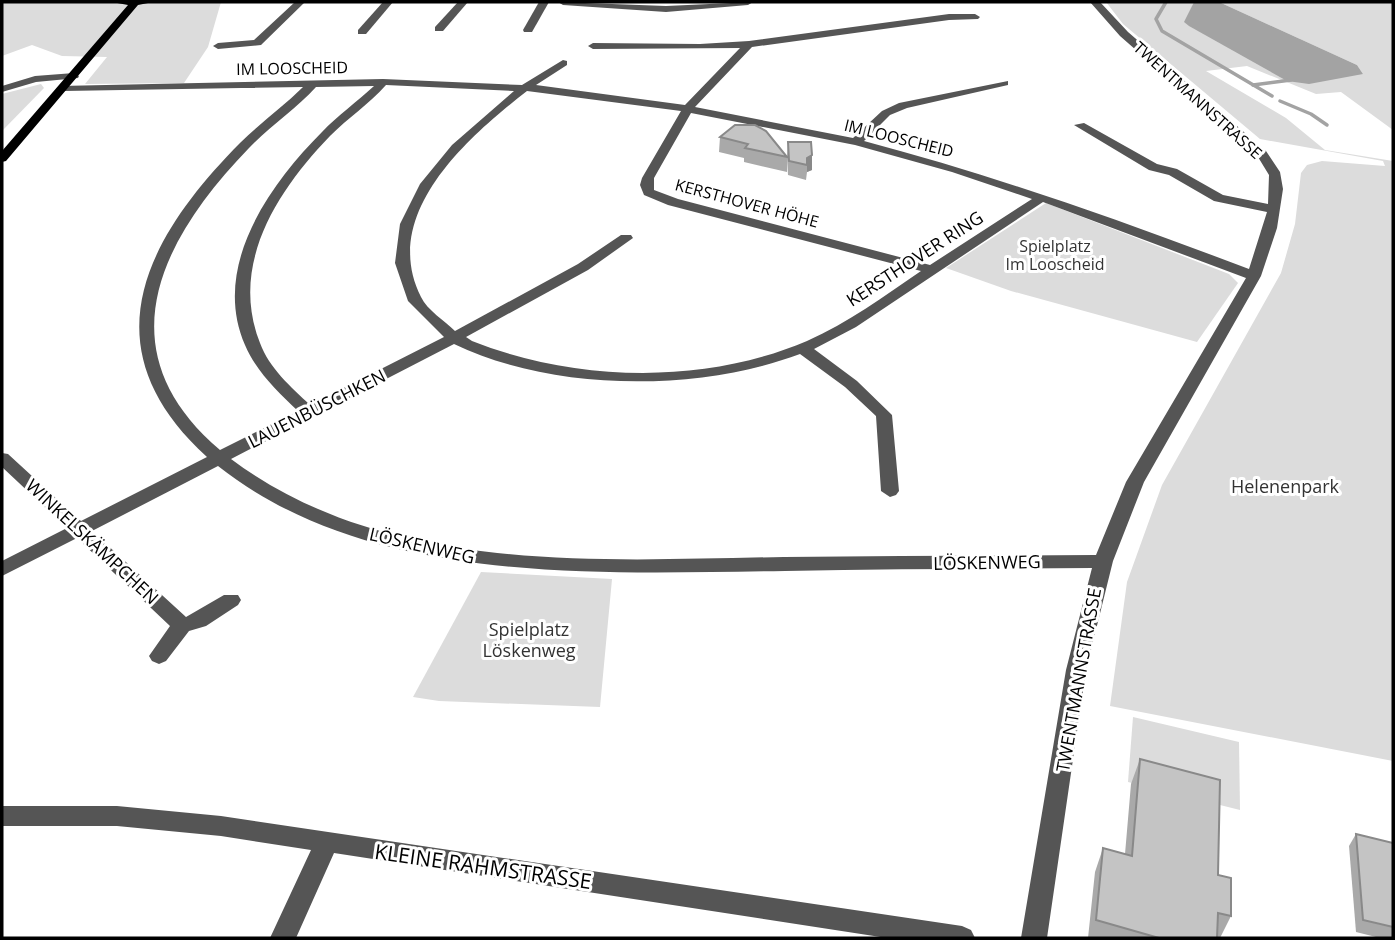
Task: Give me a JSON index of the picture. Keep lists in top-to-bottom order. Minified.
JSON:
{"streets":{"street":["IM LOOSCHEID","TWENTMANNSTRASSE","KERSTHOVER HÖHE","KERSTHOVER RING","LAUENBÜSCHKEN","WINKELSKÄMPCHEN","LÖSKENWEG","KLEINE RAHMSTRASSE"]},"crossings":[["IM LOOSCHEID","TWENTMANNSTRASSE"],["IM LOOSCHEID","KERSTHOVER HÖHE"],["IM LOOSCHEID","KERSTHOVER RING"],["IM LOOSCHEID","LÖSKENWEG"],["TWENTMANNSTRASSE","LÖSKENWEG"],["KERSTHOVER HÖHE","KERSTHOVER RING"],["KERSTHOVER RING","LAUENBÜSCHKEN"],["LAUENBÜSCHKEN","WINKELSKÄMPCHEN"],["LAUENBÜSCHKEN","LÖSKENWEG"]],"parks":["Spielplatz Im Looscheid","Helenenpark","Spielplatz Löskenweg"]}
